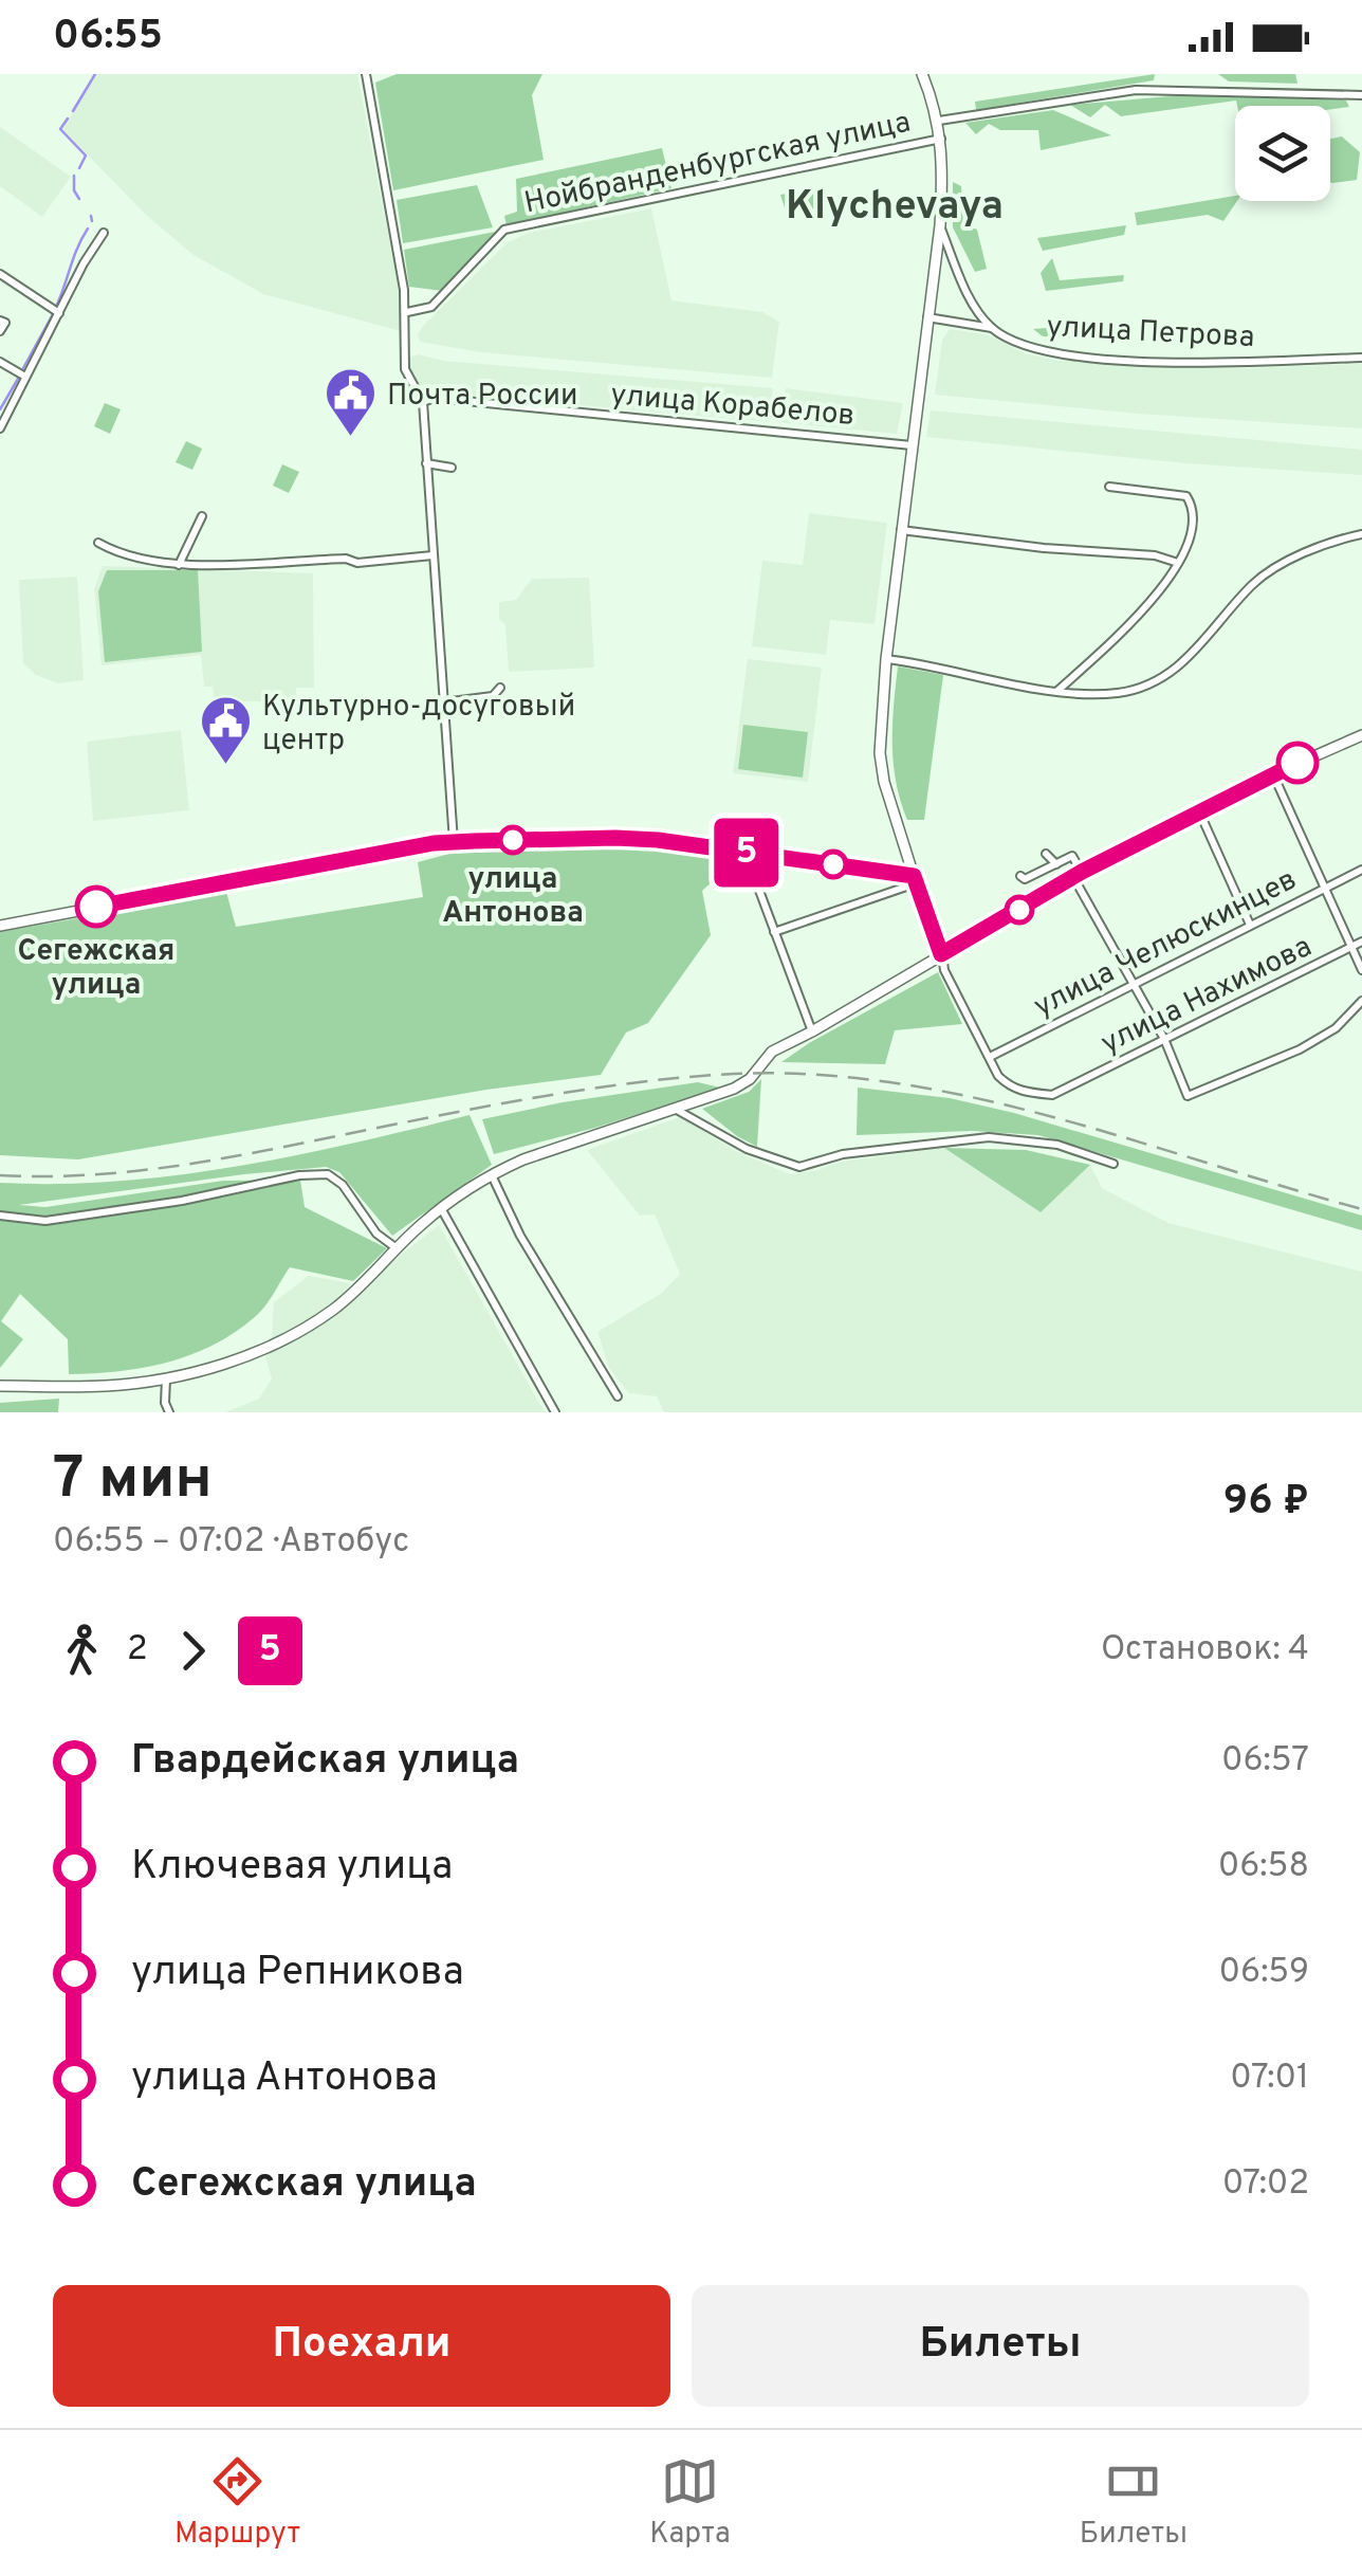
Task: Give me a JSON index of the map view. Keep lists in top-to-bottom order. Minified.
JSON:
{"streets":{"street":["Нойбранденбургская улица","улица Петрова","улица Корабелов","улица Челюскинцев","улица Нахимова"]},"crossings":[["улица Челюскинцев","улица Нахимова"]],"districts":["Klychevaya"],"places":{"public building":["Почта России","Культурно-досуговый центр"],"other":["улица Антонова","Сегежская улица"]},"lines":["bus line 5"],"page":{"status":"06:55","on_map":"5","heading":["7 мин","06:55 – 07:02 · Автобус","96 ₽"],"legs":["2","5","Остановок: 4"],"list":[{"name":"Гвардейская улица","value":"06:57"},{"name":"Ключевая улица","value":"06:58"},{"name":"улица Репникова","value":"06:59"},{"name":"улица Антонова","value":"07:01"},{"name":"Сегежская улица","value":"07:02"}],"buttons":["Поехали","Билеты"],"tabs":["Маршрут","Карта","Билеты"]}}
